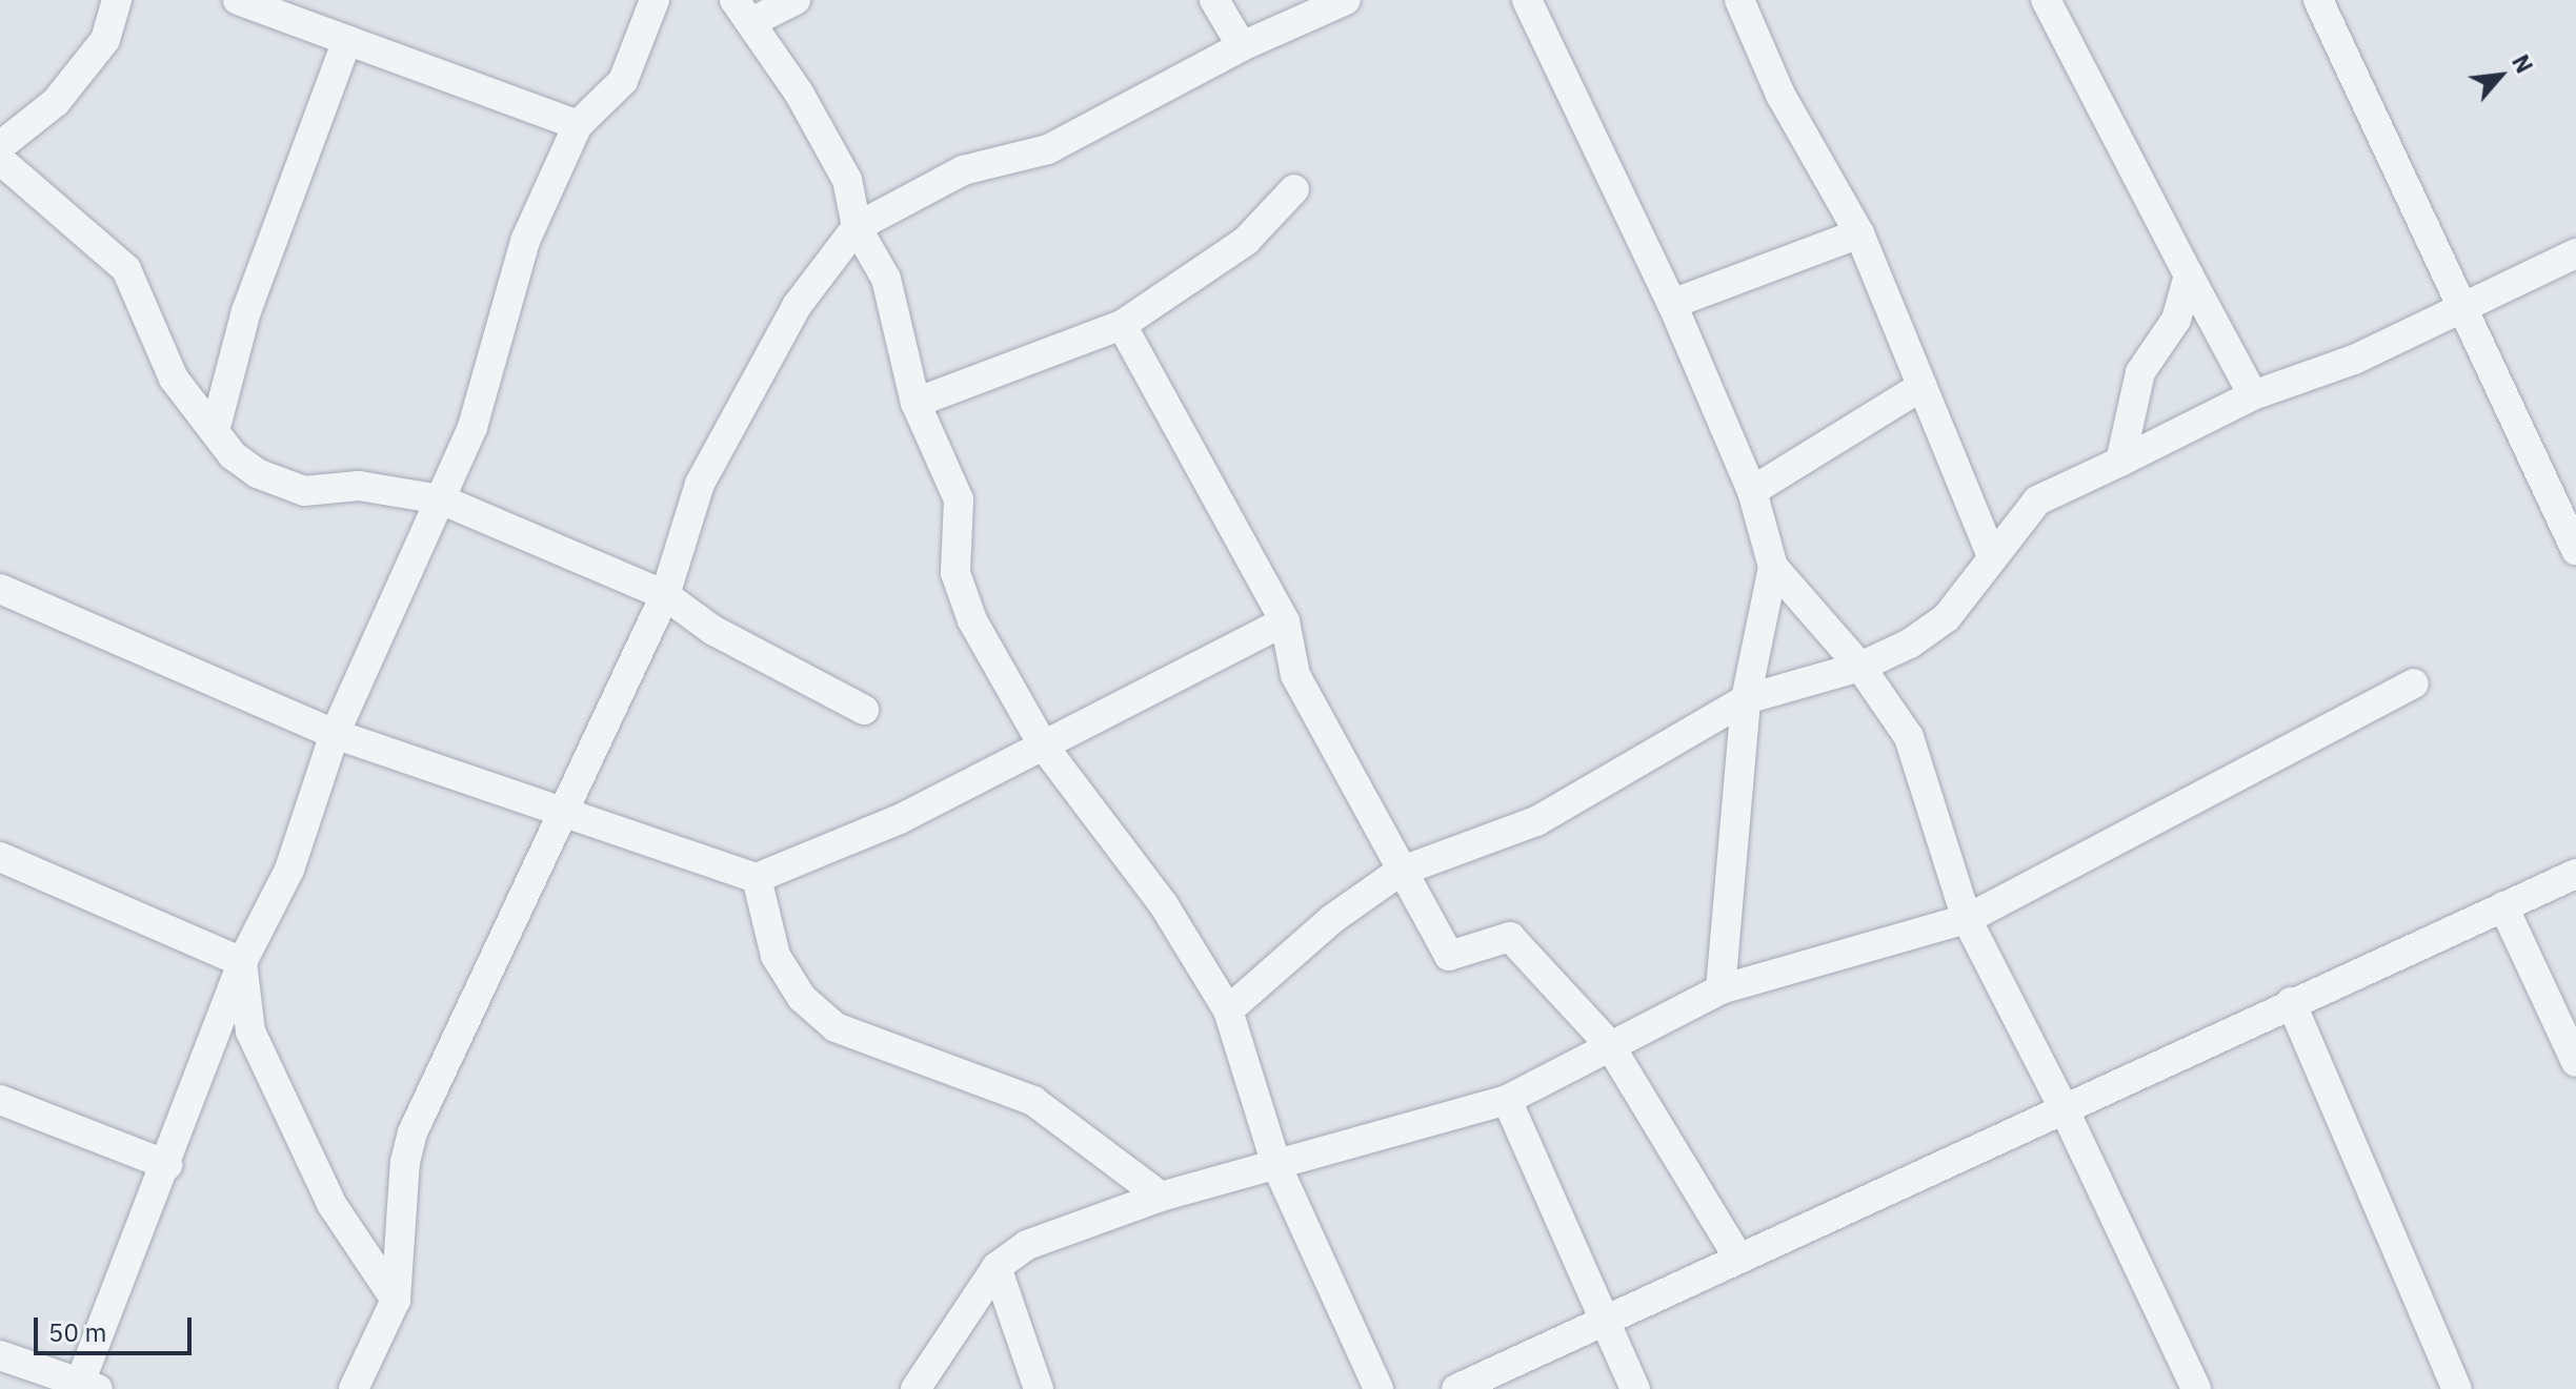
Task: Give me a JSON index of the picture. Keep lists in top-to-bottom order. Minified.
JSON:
{"scale_bar":"50 m","north":"top right"}
